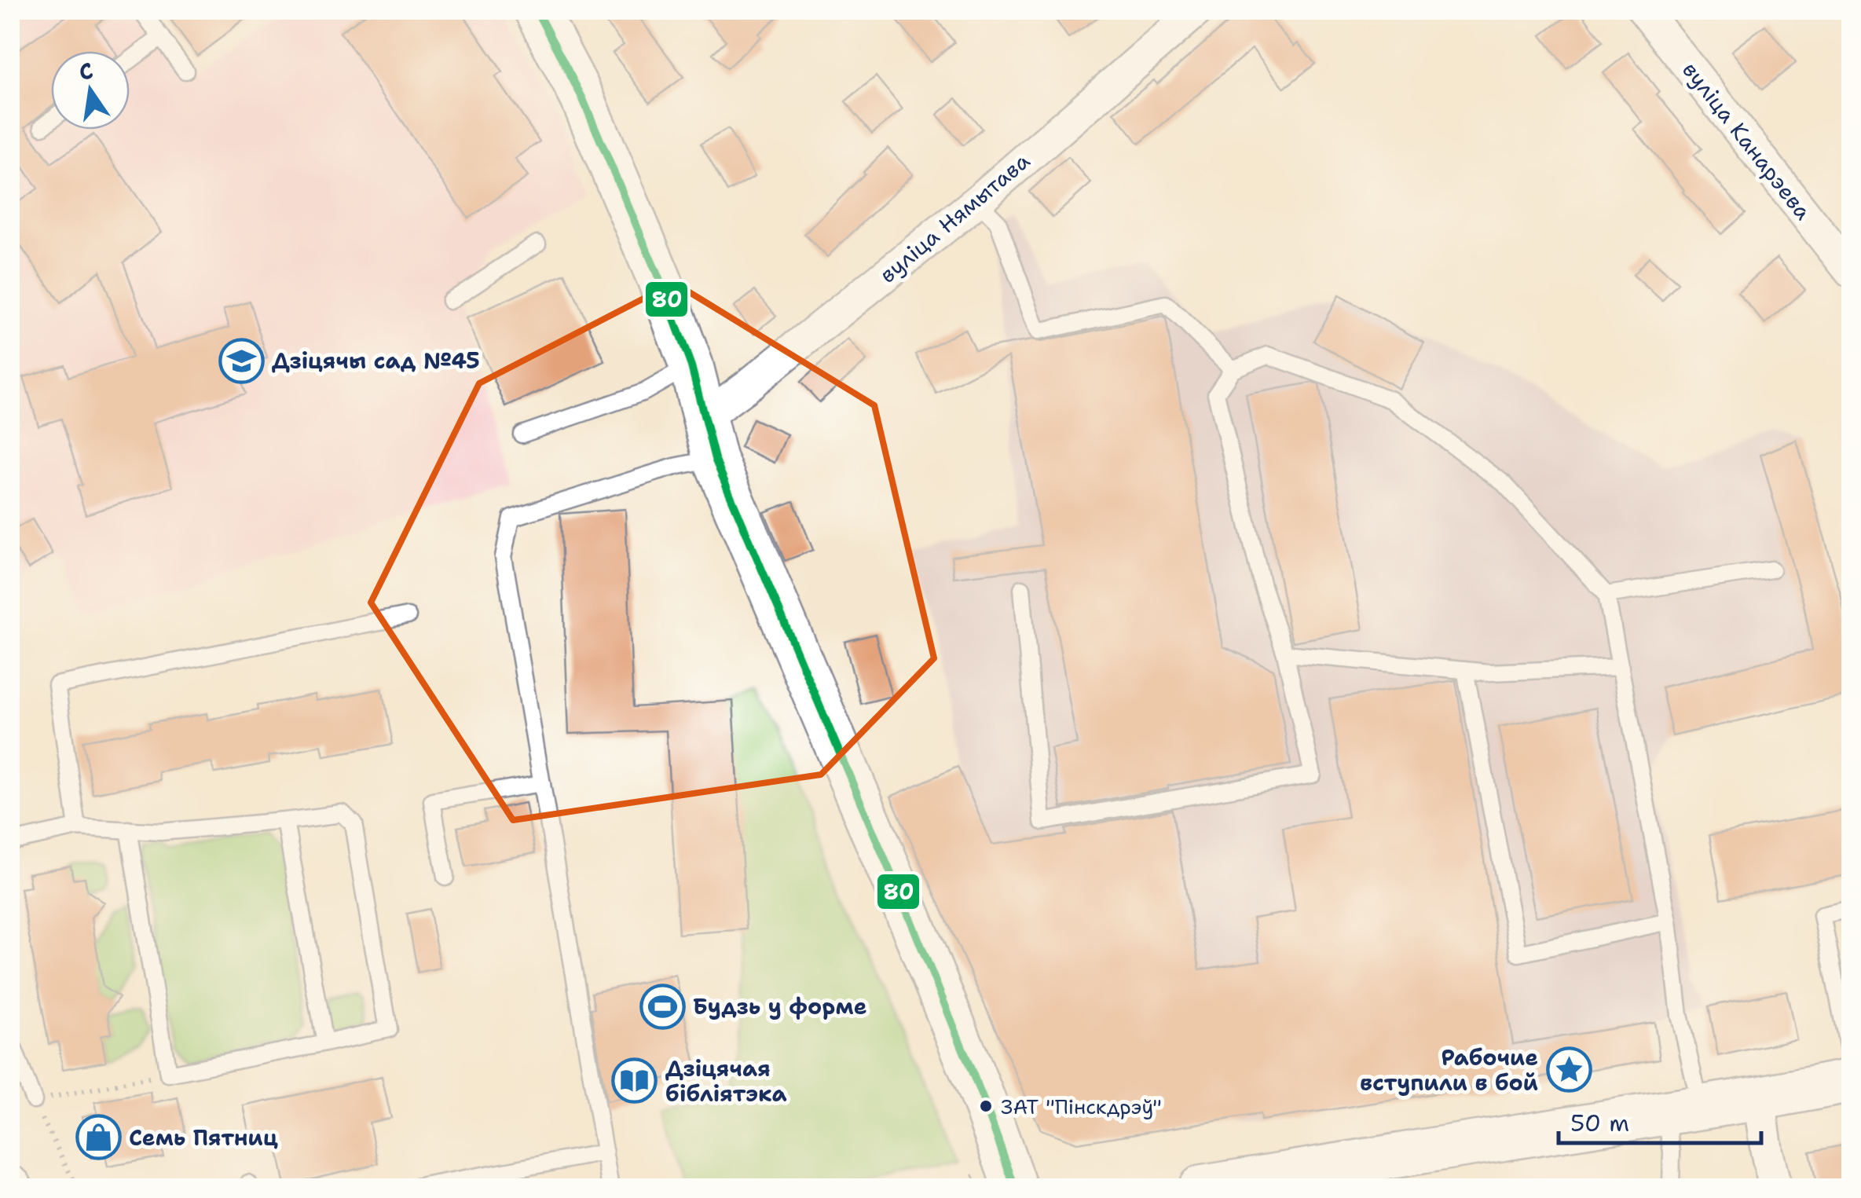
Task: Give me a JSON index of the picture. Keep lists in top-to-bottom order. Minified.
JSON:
{"streets":{"street":["вуліца Канарэева","вуліца Нямытава"]},"places":{"school or university":["Дзіцячы сад №45"],"sports":["Будзь у форме"],"place":["Рабочие вступили в бой"],"library":["Дзіцячая бібліятэка"],"other":["ЗАТ \"Пінскдрэў\""],"shop":["Семь Пятниц"]},"lines":["transit line 80"],"scale_bar":"50 m","north":"top"}
